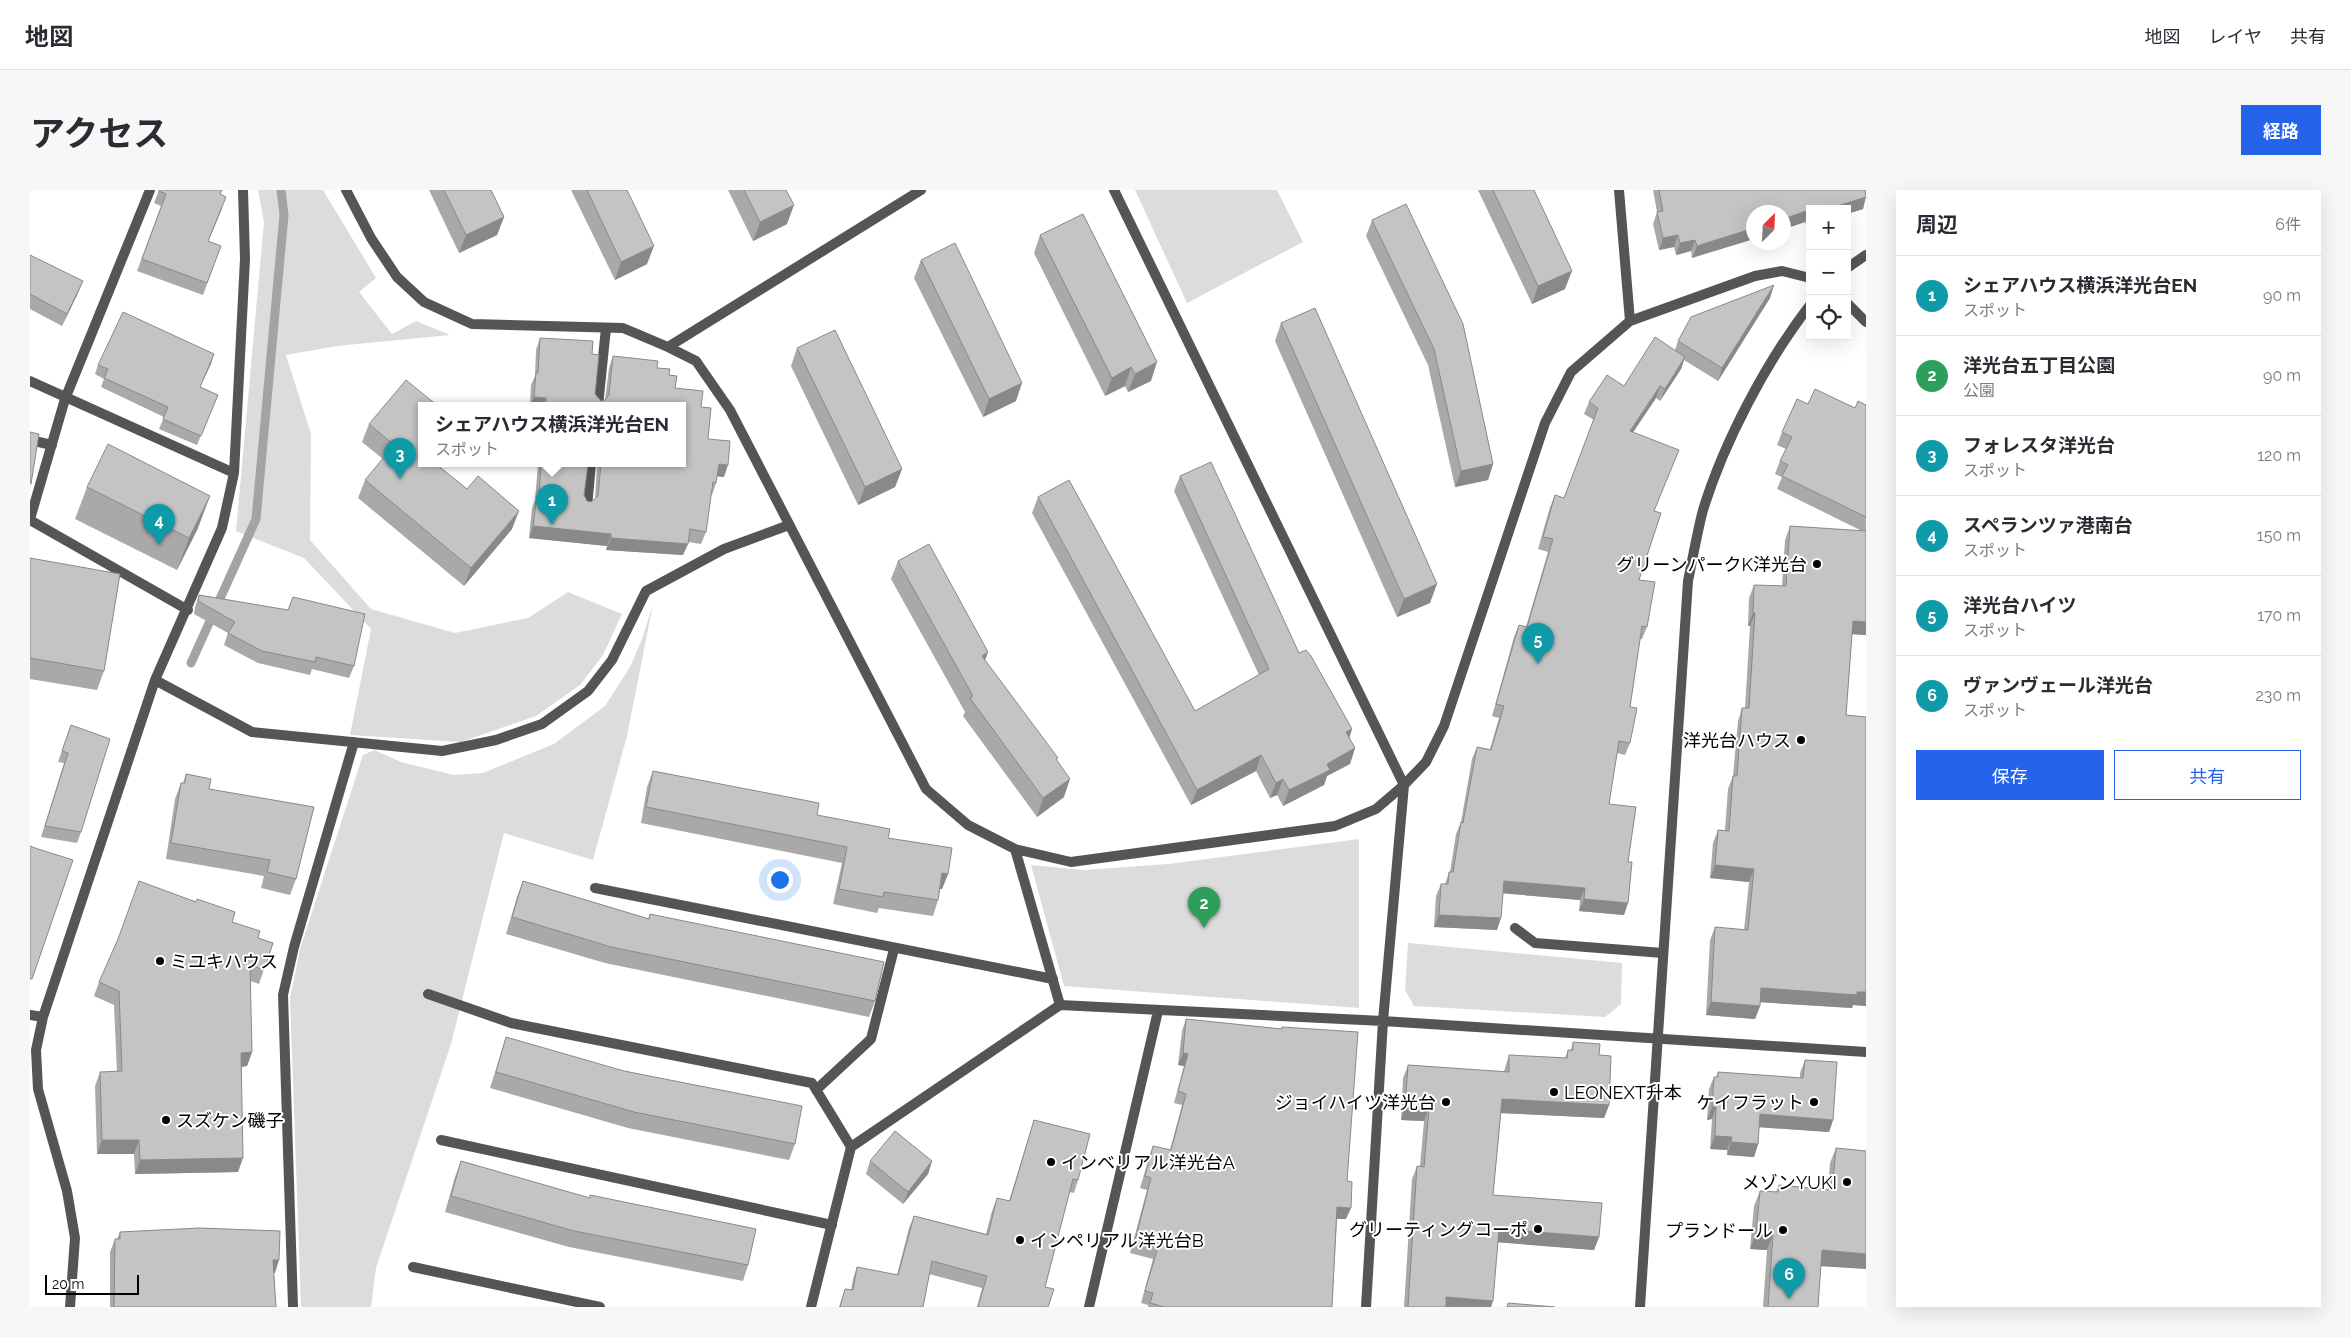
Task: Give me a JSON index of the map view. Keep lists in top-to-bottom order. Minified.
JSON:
{"places":["グリーンパークK洋光台","洋光台ハウス","ミユキハウス","LEONEXT升本","ジョイハイツ洋光台","ケイフラット","スズケン磯子","インベリアル洋光台A","メゾンYUKI","グリーティングコーポ","プランドール","インペリアル洋光台B"],"scale_bar":"20 m","north":"top right","page":{"header":"地図","nav":["地図","レイヤ","共有"],"title":"アクセス","buttons":["経路",["保存","共有"]],"heading":["周辺","6件"],"map_buttons":["+","−"],"list":[{"mark":"1","name":"シェアハウス横浜洋光台EN","note":"スポット","value":"90 m"},{"mark":"2","name":"洋光台五丁目公園","note":"公園","value":"90 m"},{"mark":"3","name":"フォレスタ洋光台","note":"スポット","value":"120 m"},{"mark":"4","name":"スペランツァ港南台","note":"スポット","value":"150 m"},{"mark":"5","name":"洋光台ハイツ","note":"スポット","value":"170 m"},{"mark":"6","name":"ヴァンヴェール洋光台","note":"スポット","value":"230 m"}],"popup":["シェアハウス横浜洋光台EN","スポット"],"pins":["3","1","4","5","2","6"],"scale":"20 m"}}
